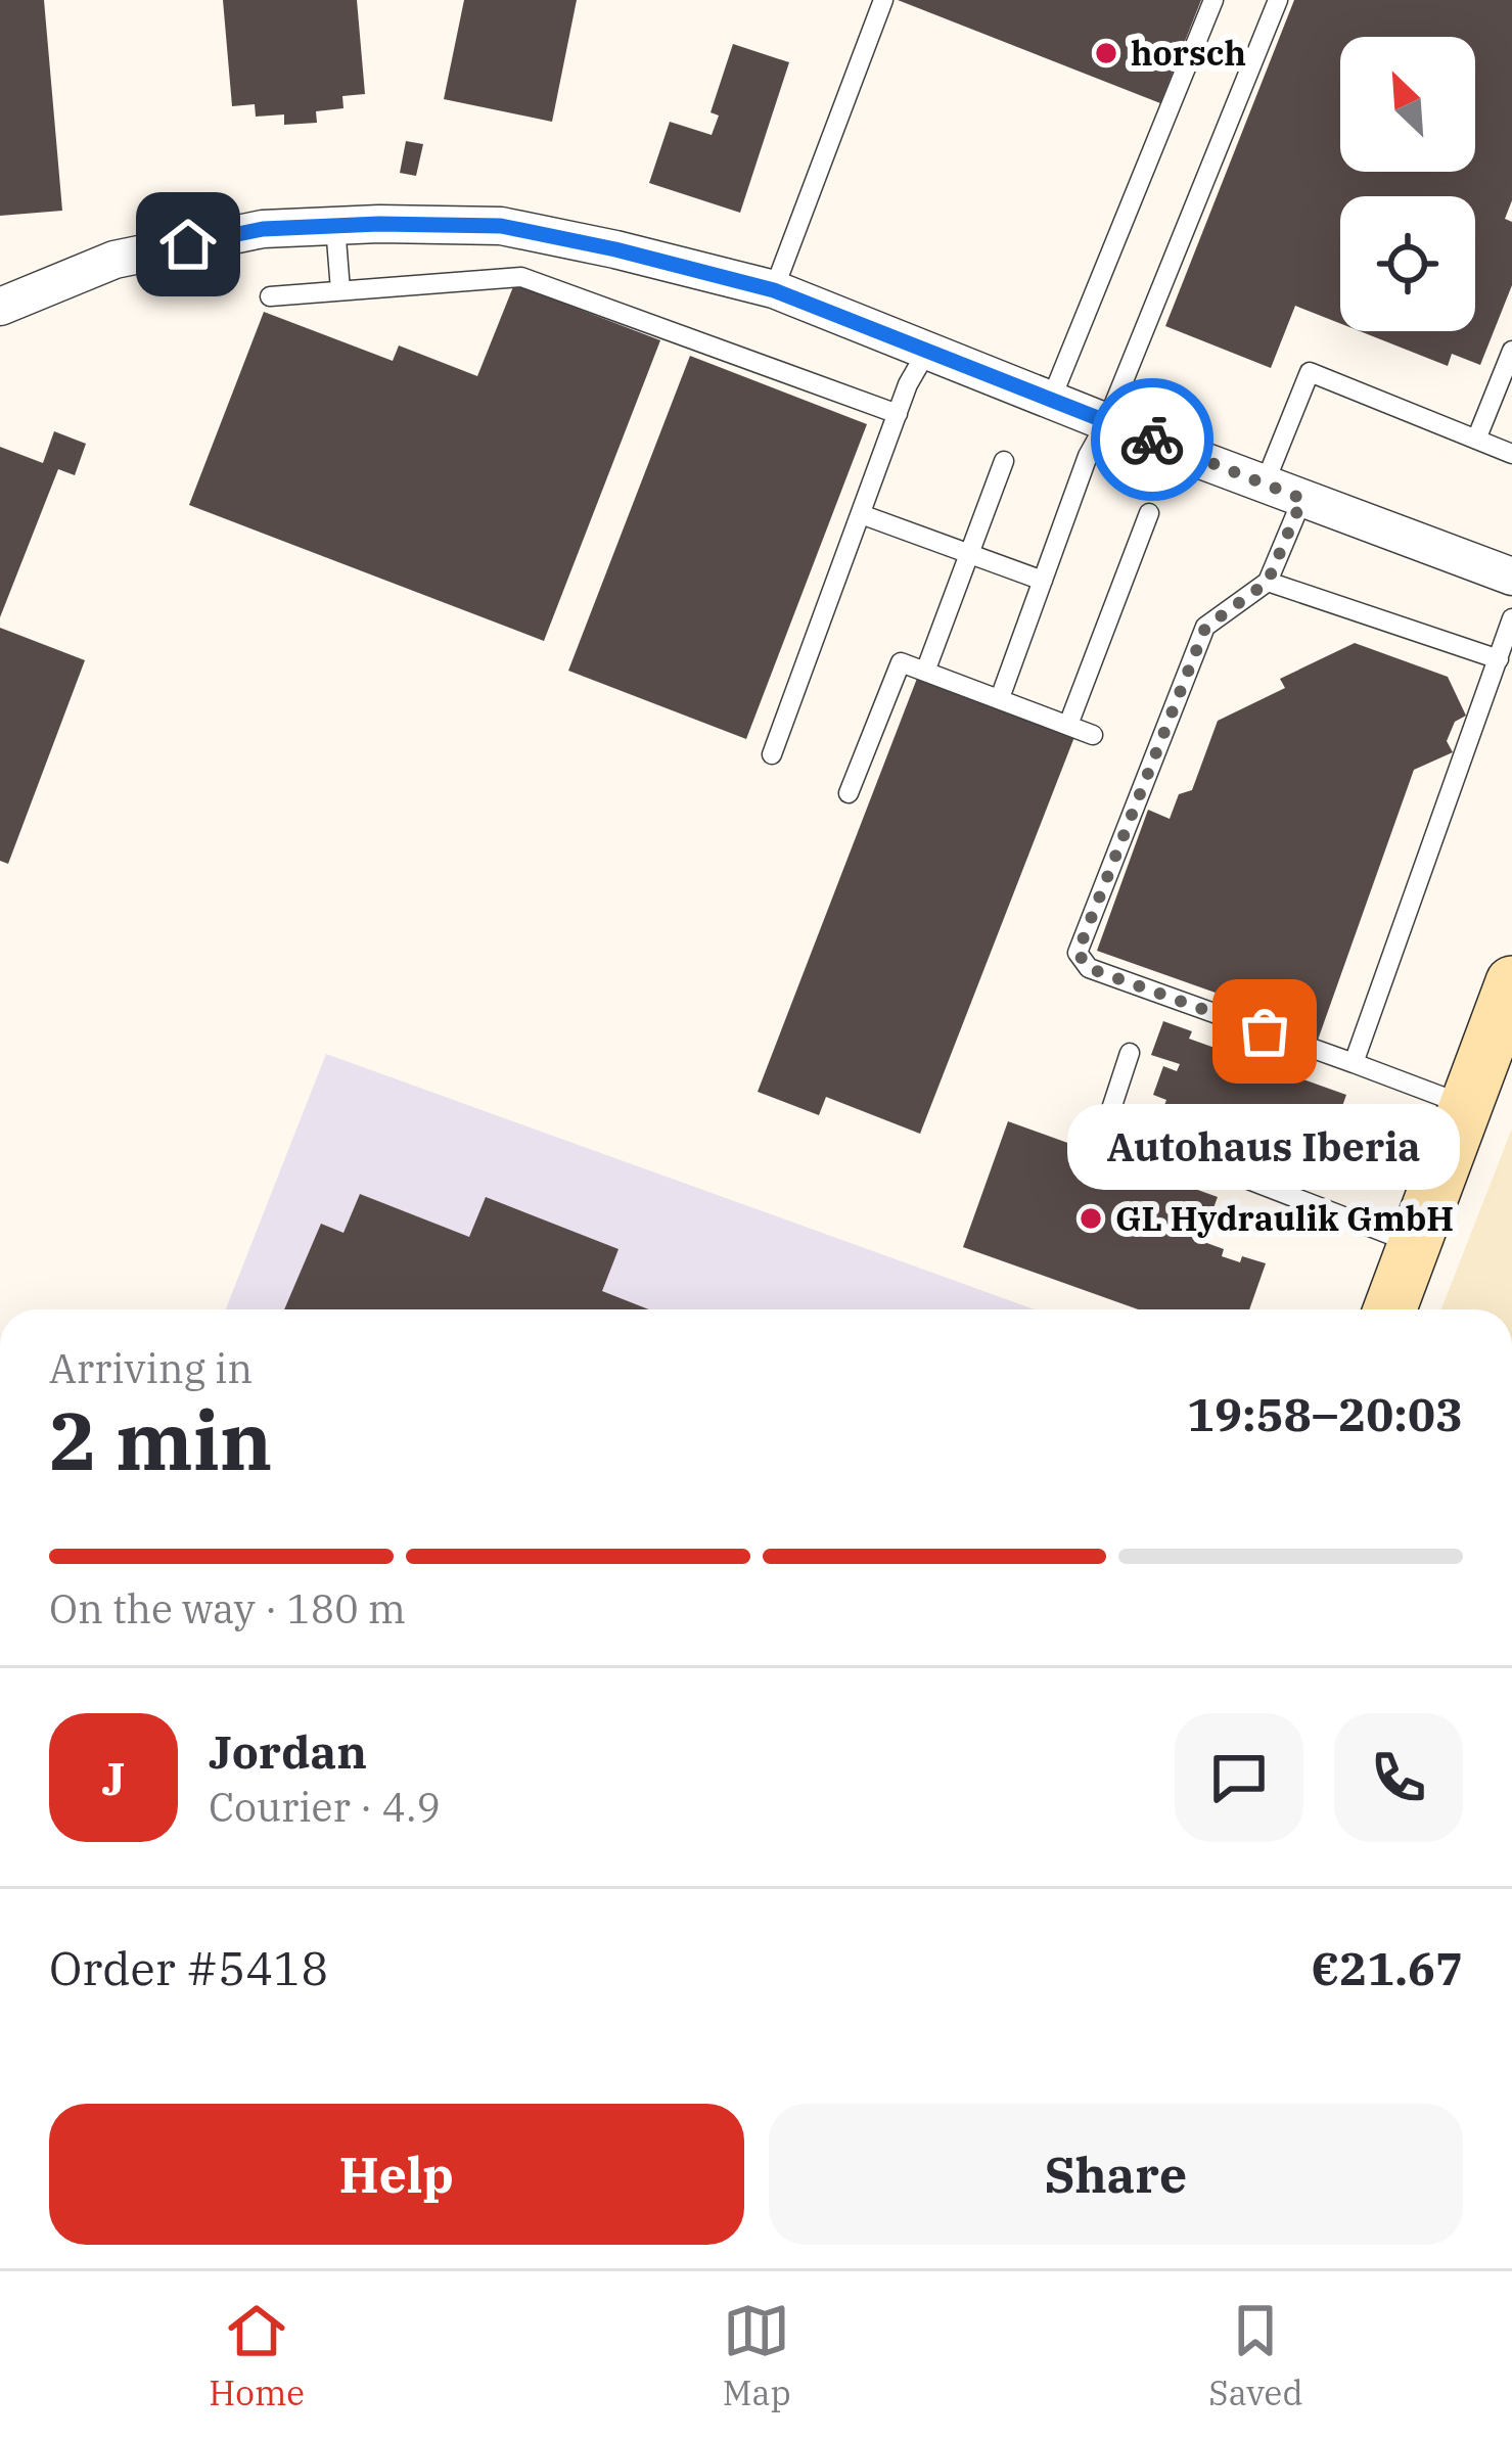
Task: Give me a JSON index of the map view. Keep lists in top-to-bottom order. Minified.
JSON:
{"places":["horsch","Autohaus Iberia","GL Hydraulik GmbH"],"north":"top left","page":{"bubble":"Autohaus Iberia","heading":["2 min","Arriving in","19:58–20:03"],"panel":["Jordan","Courier · 4.9","Order #5418","€21.67"],"bar":"On the way · 180 m","round":"J","buttons":["Help","Share"],"tabs":["Home","Map","Saved"]}}
